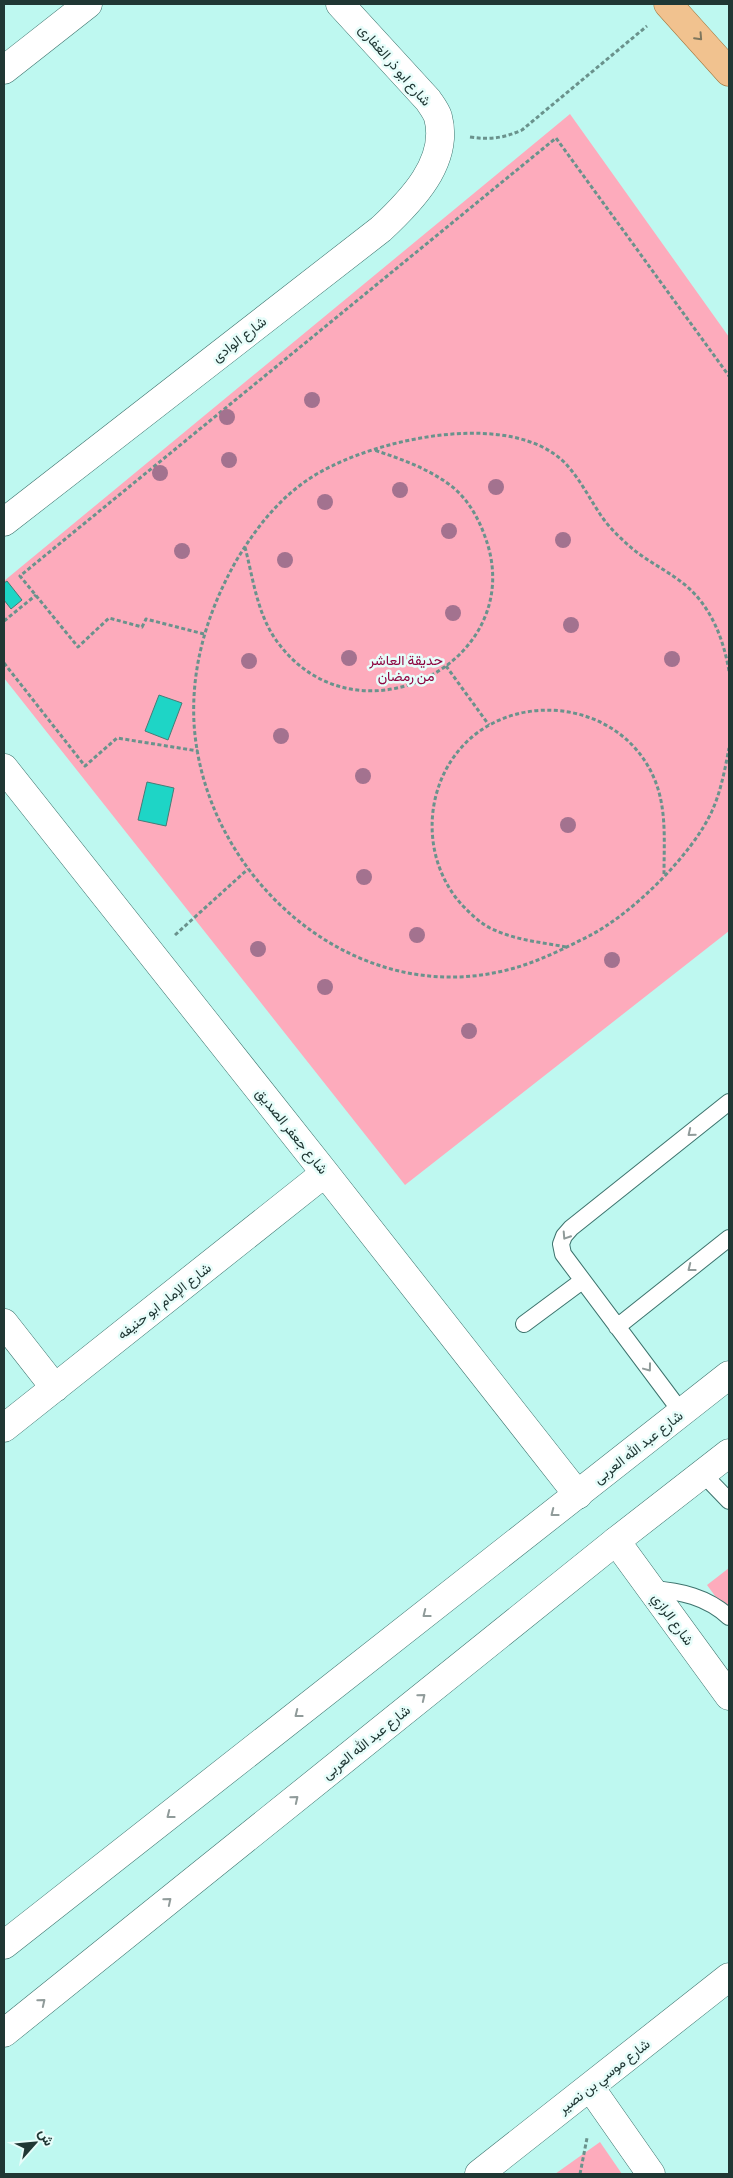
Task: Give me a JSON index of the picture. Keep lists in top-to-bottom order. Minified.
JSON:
{"streets":{"street":["شارع ابو ذر الغفارى","شارع الوادى","شارع جعفر الصديق","شارع الإمام ابو حنيفه","شارع عبد الله العربى","شارع الرازي","شارع موسي بن نصير"]},"crossings":[["شارع ابو ذر الغفارى","شارع الوادى"],["شارع جعفر الصديق","شارع الإمام ابو حنيفه"],["شارع جعفر الصديق","شارع عبد الله العربى"],["شارع عبد الله العربى","شارع الرازي"]],"parks":["حديقة العاشر من رمضان"],"north":"top right"}
